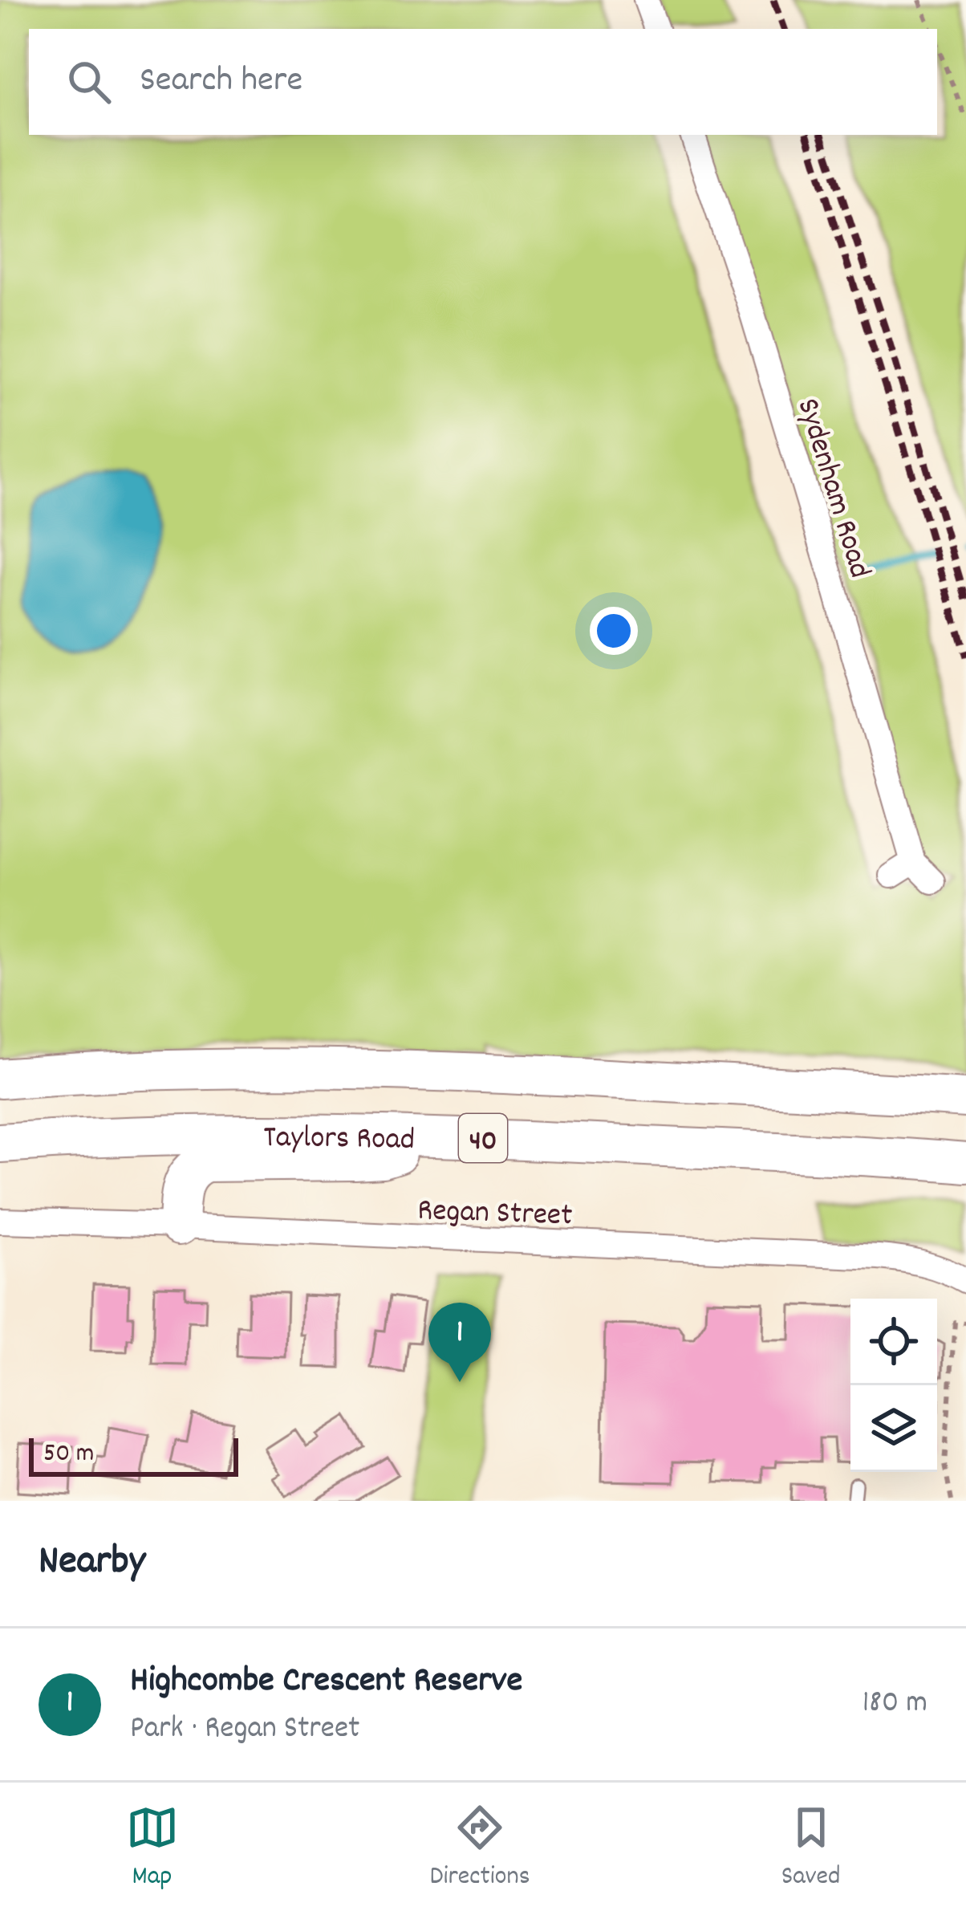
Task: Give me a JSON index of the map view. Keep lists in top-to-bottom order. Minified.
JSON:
{"streets":{"main road":["Taylors Road","40"],"street":["Sydenham Road","Regan Street"]},"scale_bar":"50 m","page":{"search":"Search here","pins":"1","scale":"50 m","heading":"Nearby","list":[{"mark":"1","name":"Highcombe Crescent Reserve","note":"Park · Regan Street","value":"180 m"}],"nav":["Map","Directions","Saved"]}}
